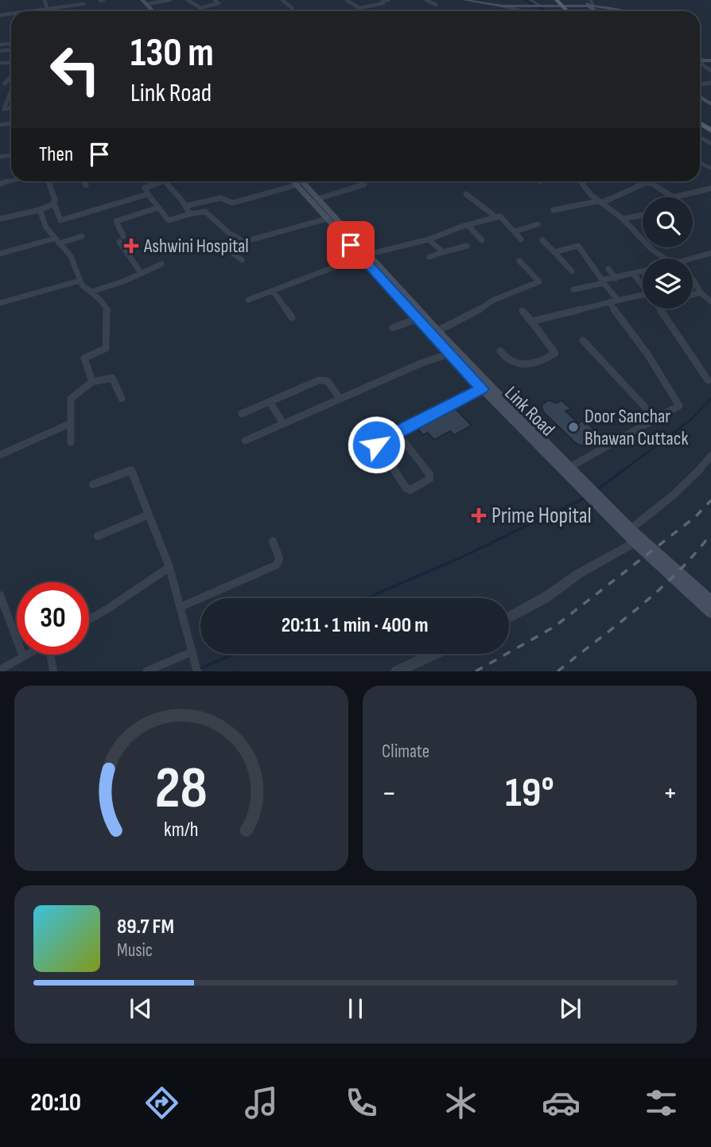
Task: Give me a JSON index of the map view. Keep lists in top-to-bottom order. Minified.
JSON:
{"streets":{"main road":["Link Road"]},"places":{"health":["Ashwini Hospital","Prime Hopital"],"other":["Door Sanchar Bhawan Cuttack"]},"page":{"turn":["130 m","Link Road"],"then":"Then","limit":"30","trip":"20:11 · 1 min · 400 m","tile":"Climate","heat":["−","19°","+"],"song":["89.7 FM","Music"],"tabs":"20:10","gauge":["28","km/h"]}}
